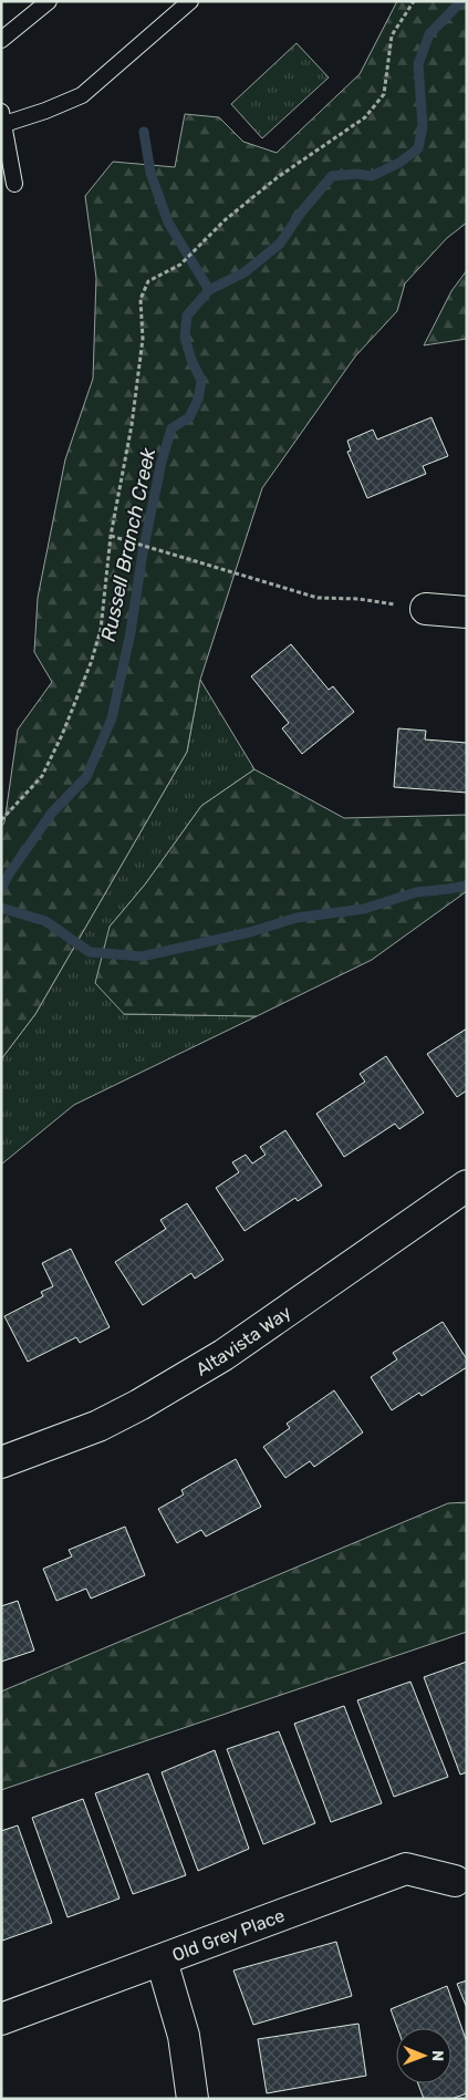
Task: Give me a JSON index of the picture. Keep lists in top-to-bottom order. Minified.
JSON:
{"streets":{"street":["Altavista Way","Old Grey Place"]},"water":["Russell Branch Creek"],"north":"right"}
